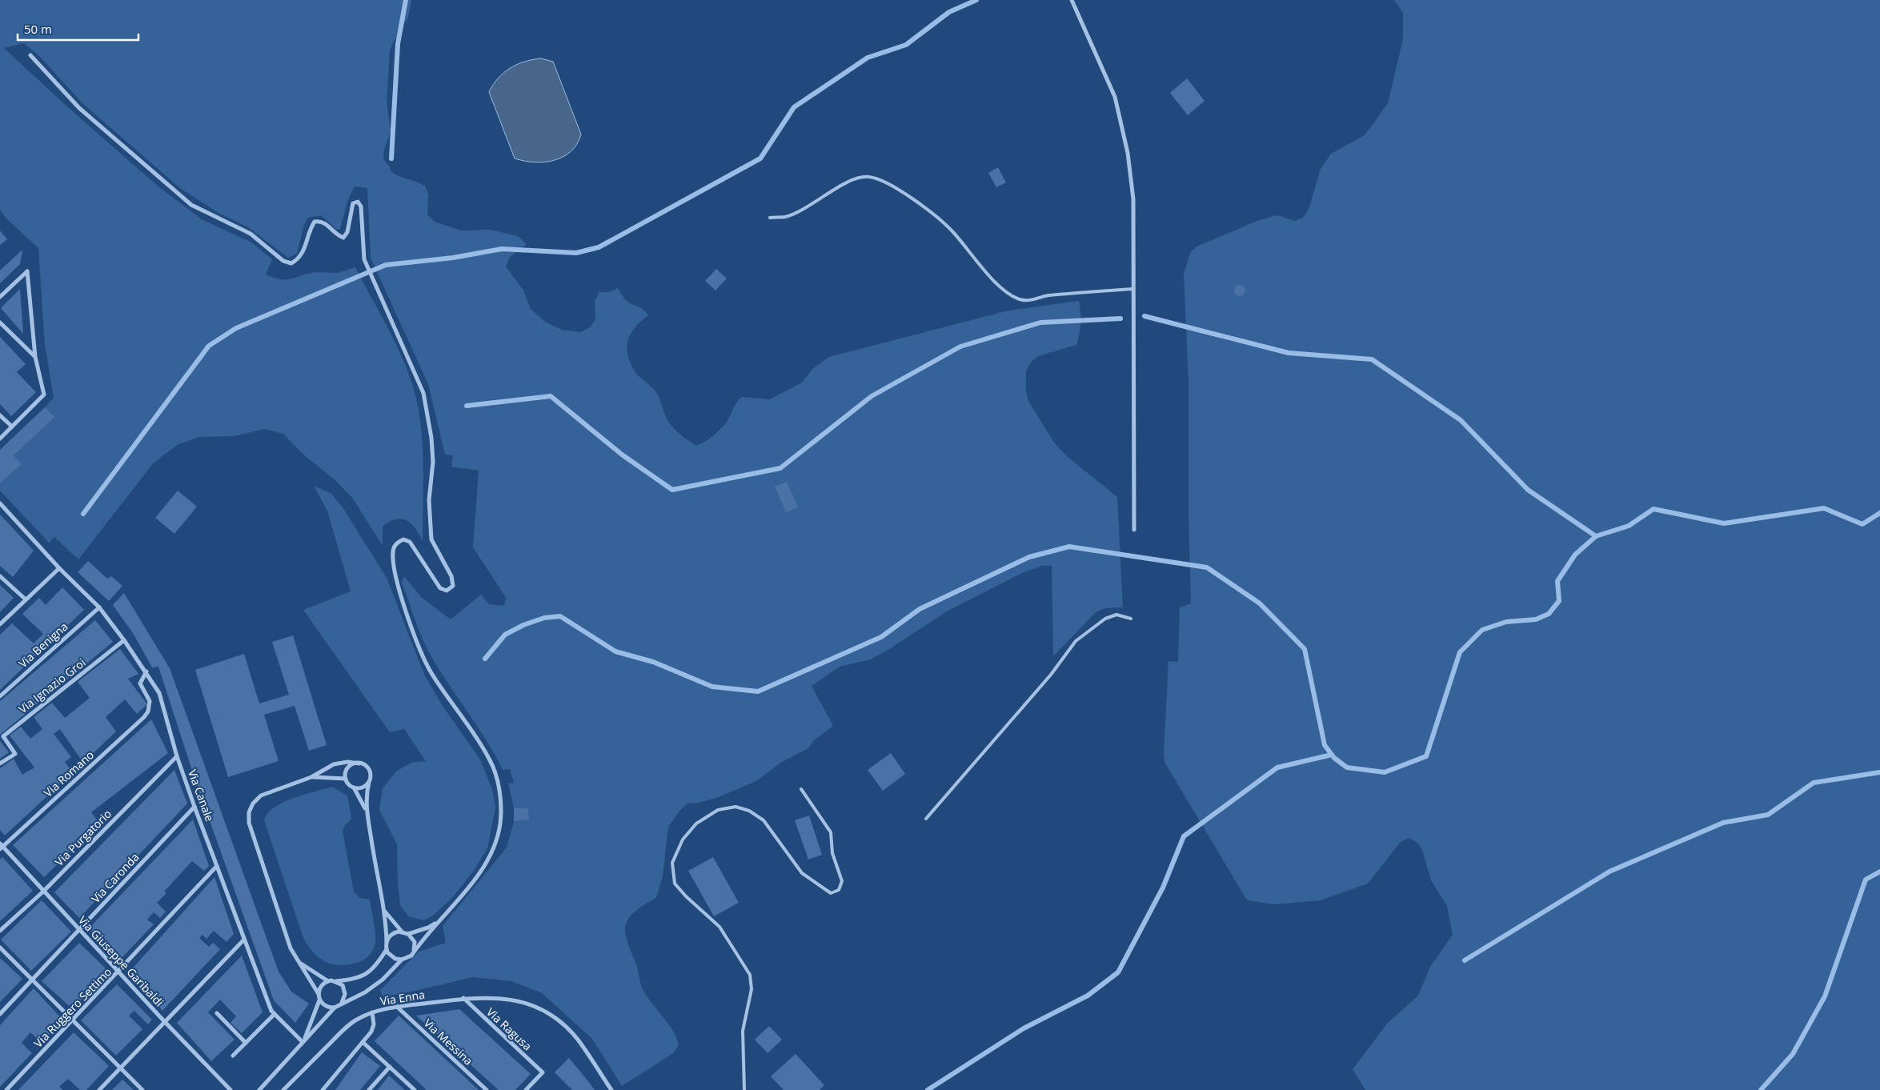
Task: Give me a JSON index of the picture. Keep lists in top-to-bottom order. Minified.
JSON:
{"streets":{"street":["Via Benigna","Via Ignazio Groi","Via Romano","Via Canale","Via Purgatorio","Via Caronda","Via Giuseppe Garibaldi","Via Enna","Via Ruggero Settimo","Via Ragusa","Via Messina"]},"crossings":[["Via Benigna","Via Canale"],["Via Ignazio Groi","Via Canale"],["Via Romano","Via Canale"],["Via Romano","Via Giuseppe Garibaldi"],["Via Canale","Via Purgatorio"],["Via Canale","Via Caronda"],["Via Canale","Via Ruggero Settimo"],["Via Purgatorio","Via Giuseppe Garibaldi"],["Via Caronda","Via Giuseppe Garibaldi"],["Via Giuseppe Garibaldi","Via Ruggero Settimo"],["Via Enna","Via Ragusa"],["Via Enna","Via Messina"]],"scale_bar":"50 m"}
